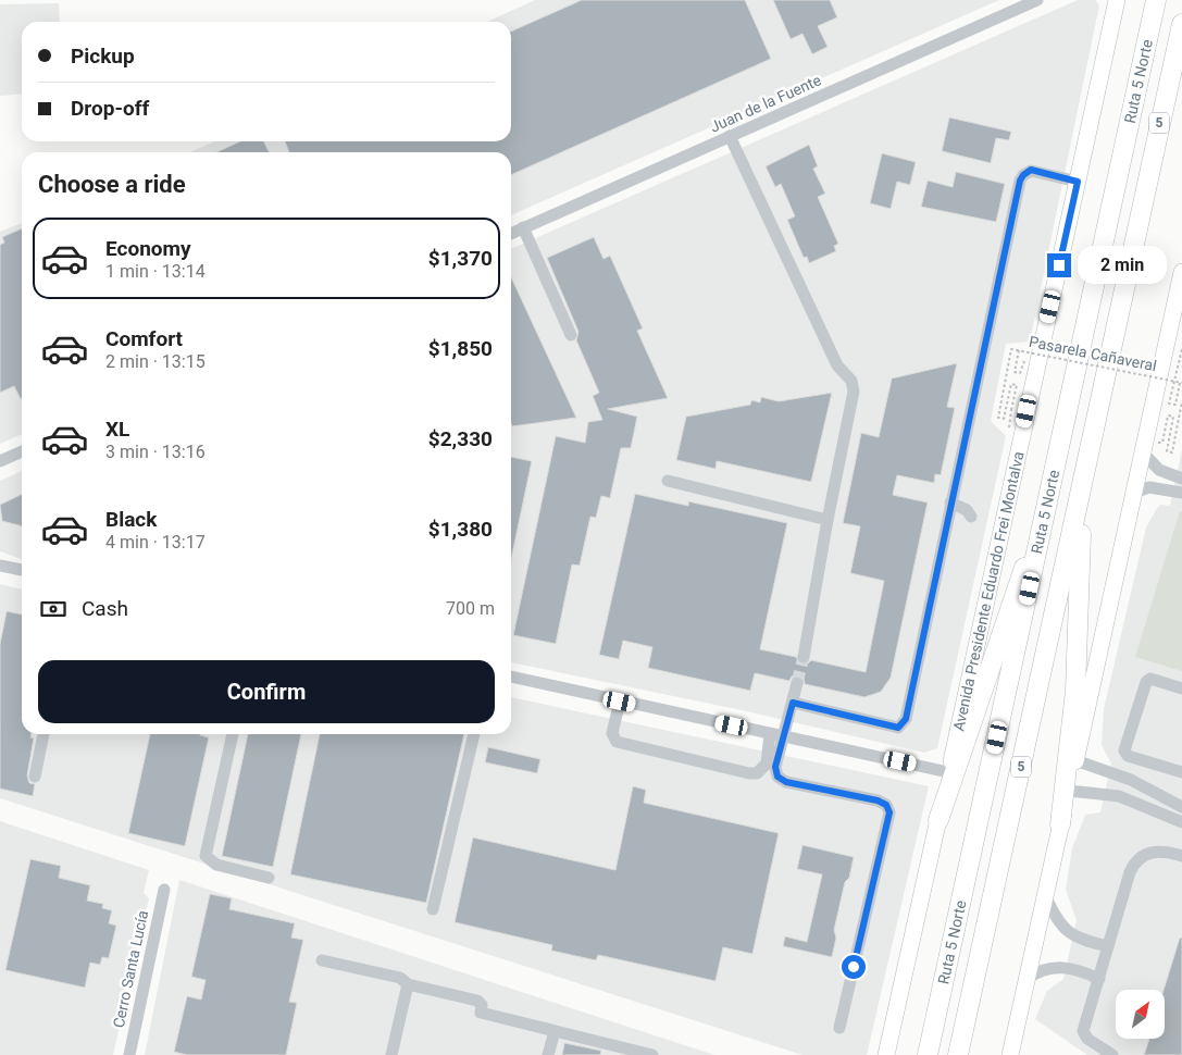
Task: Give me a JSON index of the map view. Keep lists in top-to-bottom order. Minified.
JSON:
{"streets":{"highway":["Ruta 5 Norte","5"],"main road":["Avenida Presidente Eduardo Frei Montalva"],"street":["Juan de la Fuente","Cerro Santa Lucía"],"path":["Pasarela Cañaveral"]},"north":"top right","page":{"banner":["Pickup","Drop-off"],"heading":"Choose a ride","list":[{"name":"Economy","note":"1 min · 13:14","value":"$1,370"},{"name":"Comfort","note":"2 min · 13:15","value":"$1,850"},{"name":"XL","note":"3 min · 13:16","value":"$2,330"},{"name":"Black","note":"4 min · 13:17","value":"$1,380"}],"bubble":"2 min","pay":["Cash","700 m"],"buttons":"Confirm"}}
